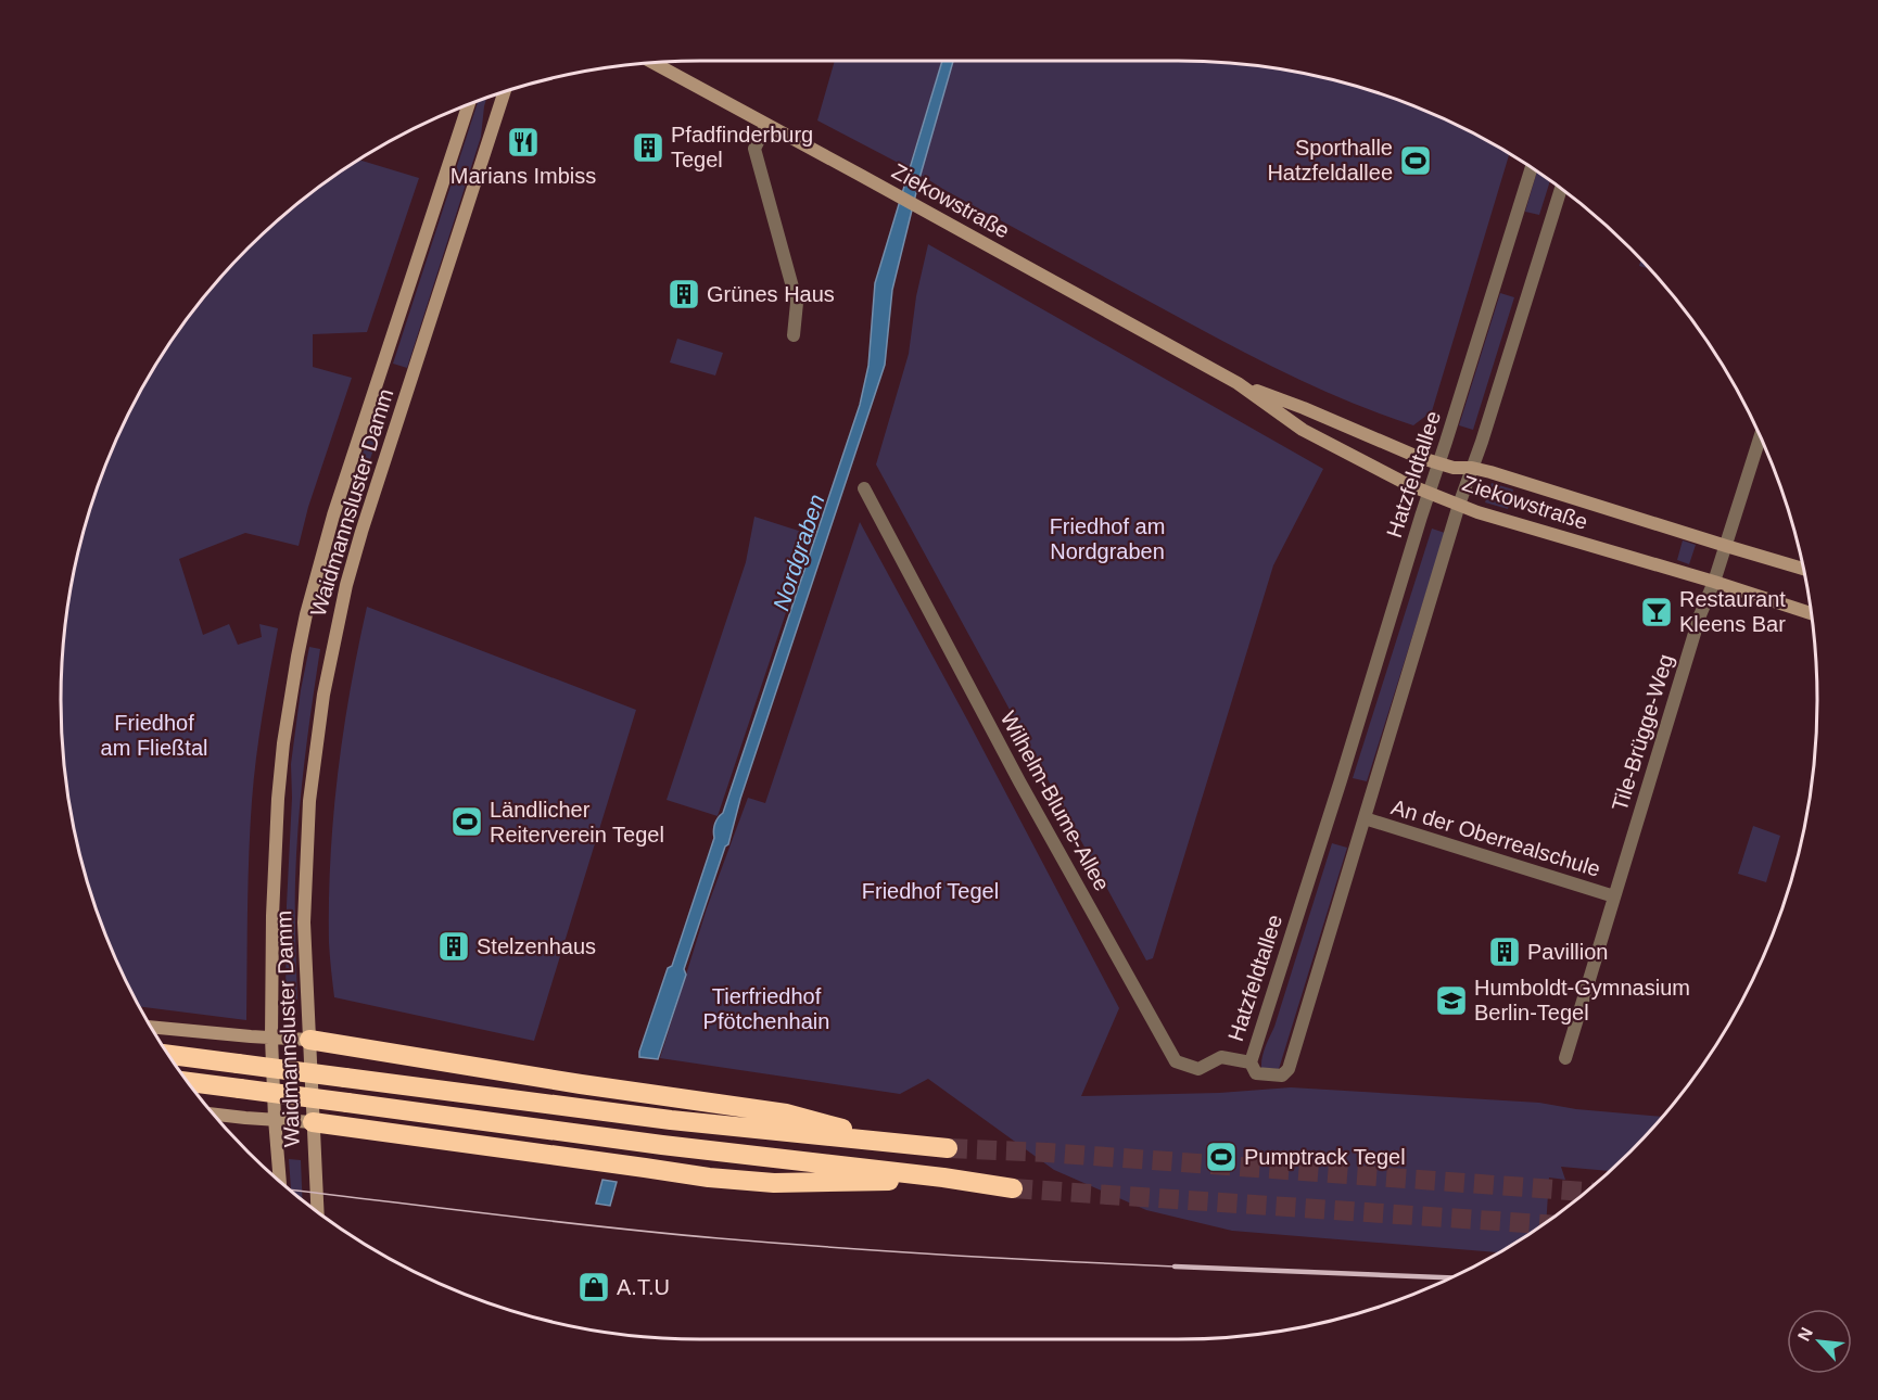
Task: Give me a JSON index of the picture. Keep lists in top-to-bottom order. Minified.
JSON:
{"streets":{"main road":["Ziekowstraße","Waidmannsluster Damm"],"street":["Hatzfeldtallee","Tile-Brügge-Weg","Wilhelm-Blume-Allee","An der Oberrealschule"]},"crossings":[["Ziekowstraße","Hatzfeldtallee"],["Ziekowstraße","Tile-Brügge-Weg"],["Hatzfeldtallee","Wilhelm-Blume-Allee"],["Hatzfeldtallee","An der Oberrealschule"],["Tile-Brügge-Weg","An der Oberrealschule"]],"water":["Nordgraben"],"parks":["Friedhof am Nordgraben","Friedhof am Fließtal","Friedhof Tegel","Tierfriedhof Pfötchenhain"],"places":{"restaurant":["Marians Imbiss"],"building":["Pfadfinderburg Tegel","Grünes Haus","Stelzenhaus","Pavillion"],"sports":["Sporthalle Hatzfeldallee","Ländlicher Reiterverein Tegel","Pumptrack Tegel"],"bar":["Restaurant Kleens Bar"],"school or university":["Humboldt-Gymnasium Berlin-Tegel"],"shop":["A.T.U"]},"north":"top left"}
